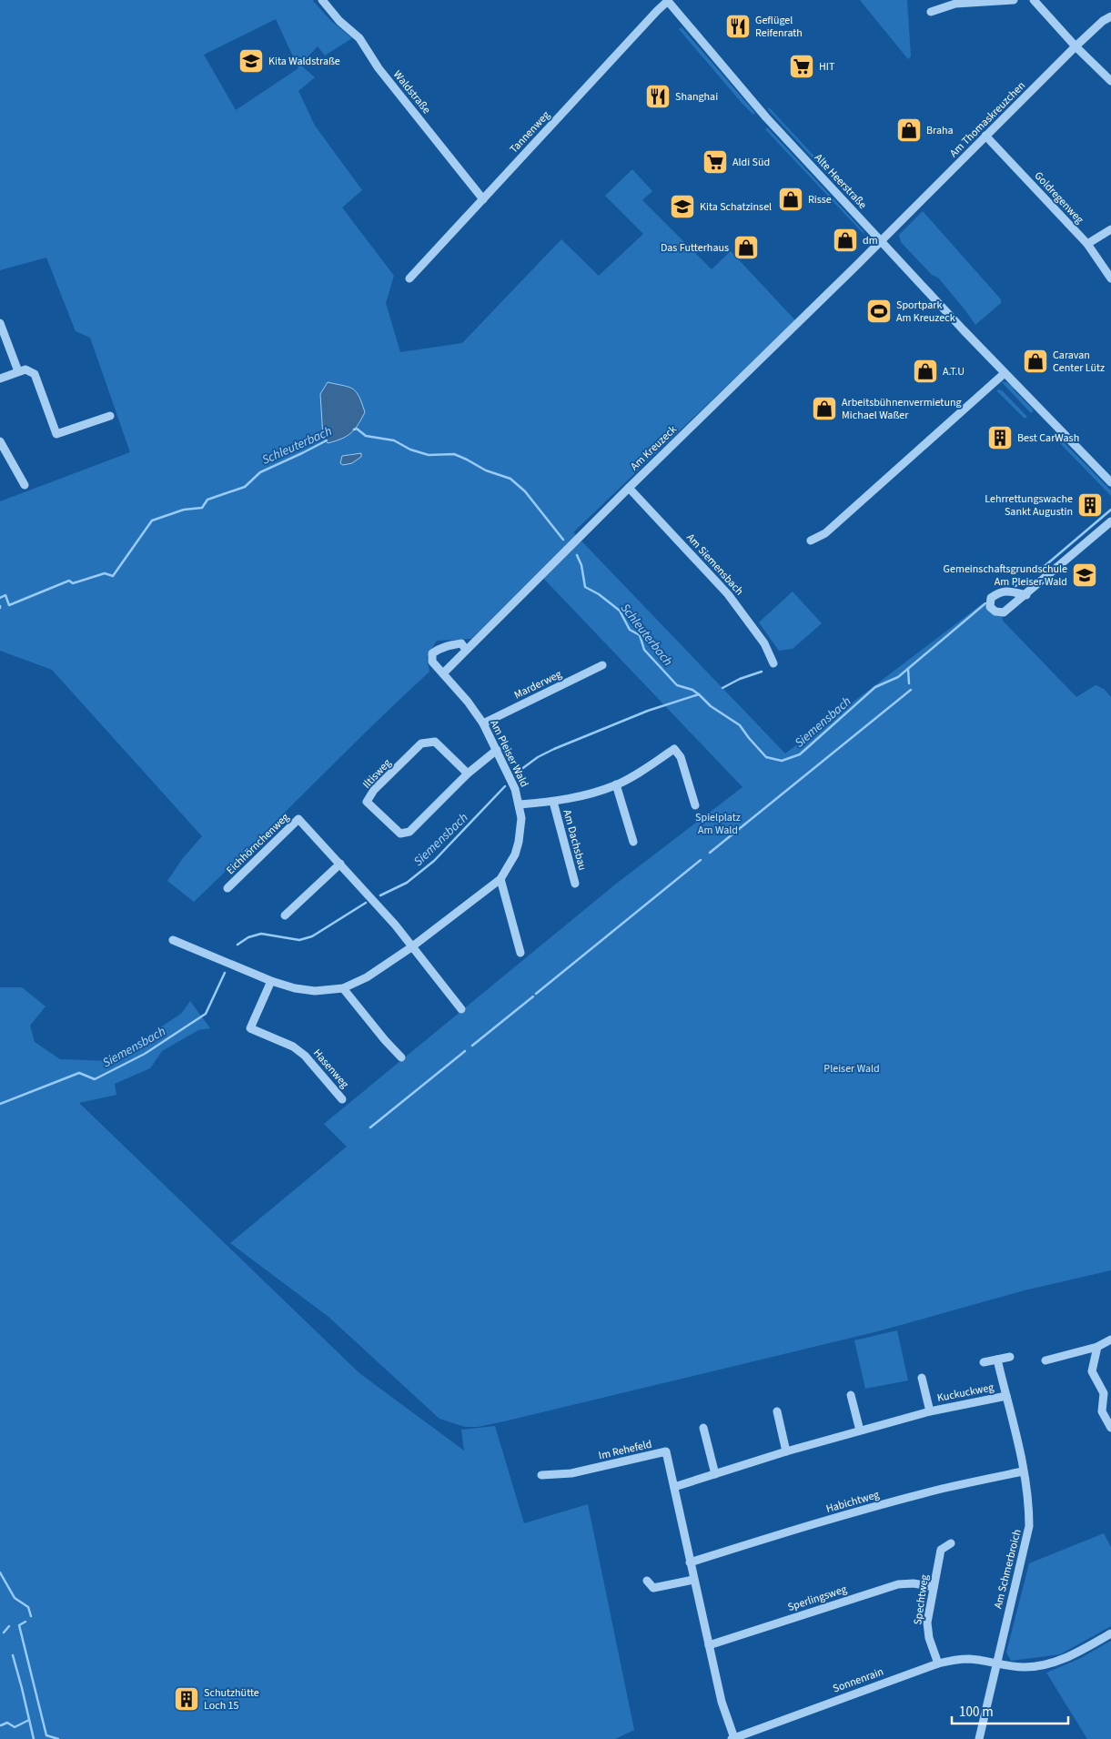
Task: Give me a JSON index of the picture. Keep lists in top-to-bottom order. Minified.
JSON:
{"streets":{"street":["Waldstraße","Am Thomaskreuzchen","Tannenweg","Alte Heerstraße","Goldregenweg","Am Kreuzeck","Am Siemensbach","Marderweg","Am Pleiser Wald","Iltisweg","Am Dachsbau","Eichhörnchenweg","Hasenweg","Kuckuckweg","Im Rehefeld","Habichtweg","Am Schmerbroich","Sperlingsweg","Spechtweg","Sonnenrain"]},"crossings":[["Waldstraße","Tannenweg"],["Am Thomaskreuzchen","Alte Heerstraße"],["Am Thomaskreuzchen","Goldregenweg"],["Am Thomaskreuzchen","Am Kreuzeck"],["Tannenweg","Alte Heerstraße"],["Alte Heerstraße","Am Kreuzeck"],["Am Kreuzeck","Am Siemensbach"],["Am Kreuzeck","Am Pleiser Wald"],["Marderweg","Am Pleiser Wald"],["Am Pleiser Wald","Iltisweg"],["Am Pleiser Wald","Am Dachsbau"],["Am Pleiser Wald","Eichhörnchenweg"],["Am Pleiser Wald","Hasenweg"],["Kuckuckweg","Im Rehefeld"],["Kuckuckweg","Am Schmerbroich"],["Im Rehefeld","Habichtweg"],["Im Rehefeld","Sperlingsweg"],["Im Rehefeld","Sonnenrain"],["Habichtweg","Am Schmerbroich"],["Am Schmerbroich","Sonnenrain"],["Sperlingsweg","Spechtweg"],["Spechtweg","Sonnenrain"]],"water":["Schleuterbach","Siemensbach"],"parks":["Spielplatz Am Wald","Pleiser Wald"],"places":{"restaurant":["Geflügel Reifenrath","Shanghai"],"school or university":["Kita Waldstraße","Kita Schatzinsel","Gemeinschaftsgrundschule Am Pleiser Wald"],"supermarket":["HIT","Aldi Süd"],"shop":["Braha","Risse","dm","Das Futterhaus","Caravan Center Lütz","A.T.U","Arbeitsbühnenvermietung Michael Waßer"],"sports":["Sportpark Am Kreuzeck"],"building":["Best CarWash","Lehrrettungswache Sankt Augustin","Schutzhütte Loch 15"]},"scale_bar":"100 m"}
